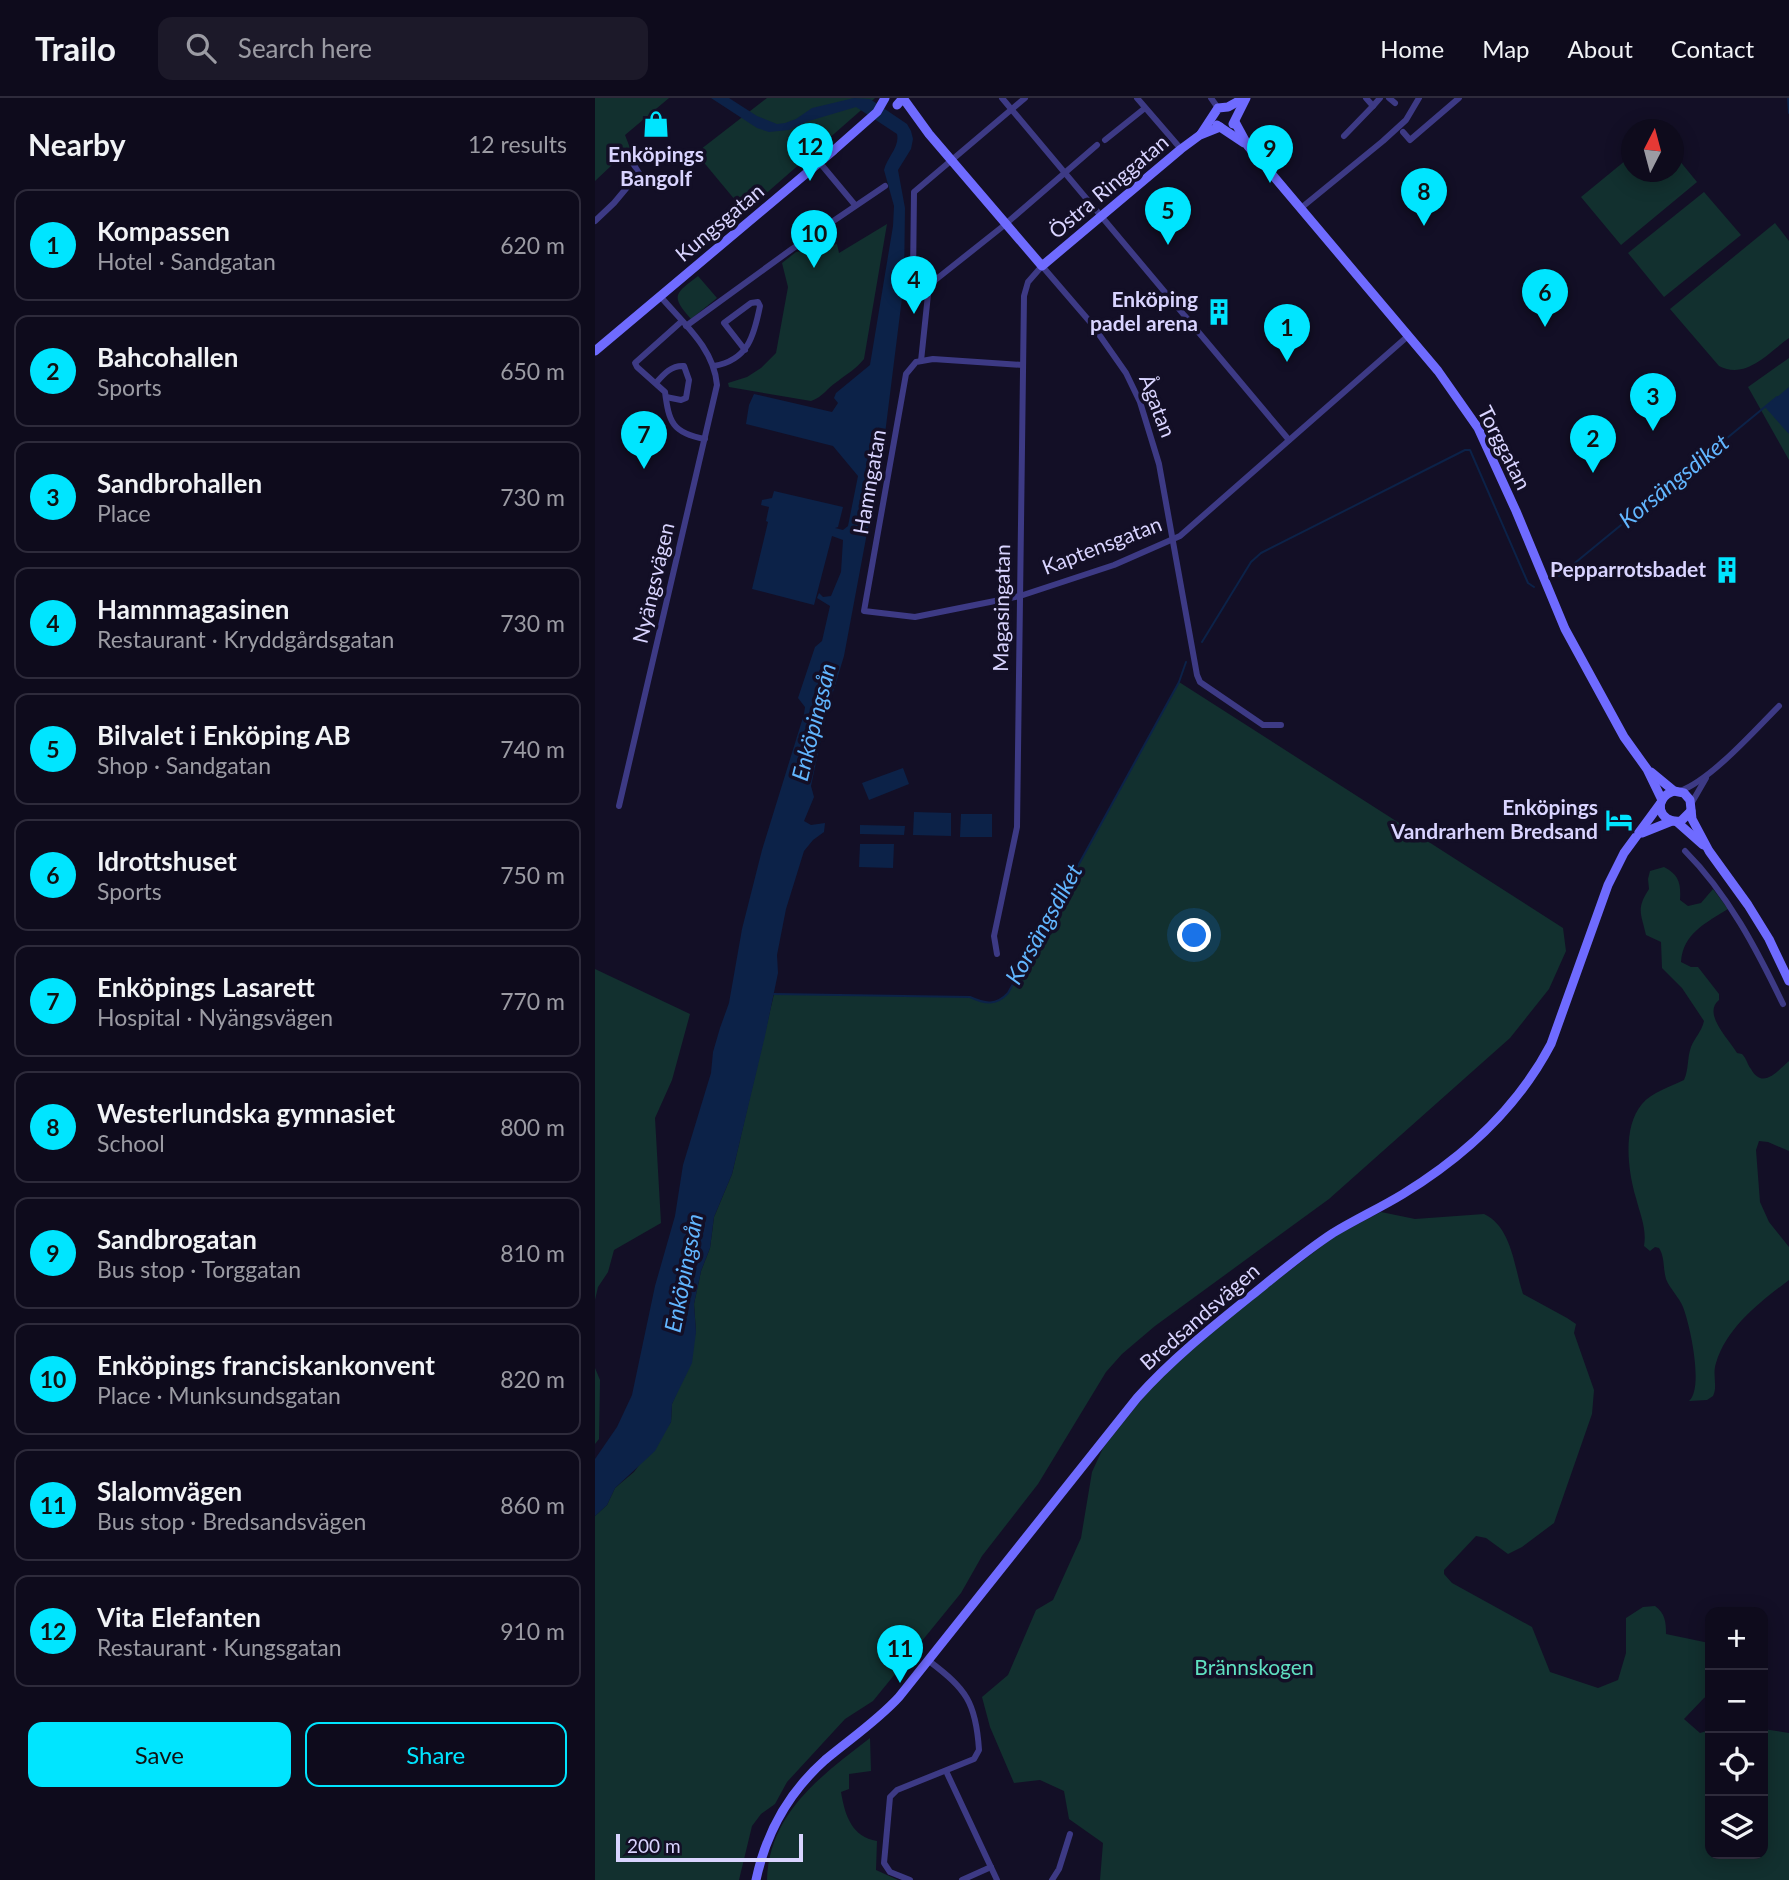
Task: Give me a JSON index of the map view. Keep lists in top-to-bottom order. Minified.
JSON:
{"streets":{"street":["Östra Ringgatan","Kungsgatan","Ågatan","Torggatan","Hamngatan","Kaptensgatan","Nyängsvägen","Magasingatan","Bredsandsvägen"]},"crossings":[["Östra Ringgatan","Ågatan"],["Östra Ringgatan","Torggatan"],["Östra Ringgatan","Magasingatan"],["Kungsgatan","Ågatan"],["Ågatan","Kaptensgatan"],["Ågatan","Magasingatan"],["Torggatan","Kaptensgatan"],["Torggatan","Bredsandsvägen"],["Hamngatan","Kaptensgatan"],["Kaptensgatan","Magasingatan"]],"water":["Korsängsdiket","Enköpingsån"],"parks":["Brännskogen"],"places":{"shop":["Enköpings Bangolf"],"building":["Enköping padel arena","Pepparrotsbadet"],"hotel":["Enköpings Vandrarhem Bredsand"]},"scale_bar":"200 m","north":"top","page":{"header":"Trailo","search":"Search here","nav":["Home","Map","About","Contact"],"heading":["Nearby","12 results"],"pins":["12","9","8","5","10","4","6","1","3","7","2","11"],"list":[{"mark":"1","name":"Kompassen","note":"Hotel · Sandgatan","value":"620 m"},{"mark":"2","name":"Bahcohallen","note":"Sports","value":"650 m"},{"mark":"3","name":"Sandbrohallen","note":"Place","value":"730 m"},{"mark":"4","name":"Hamnmagasinen","note":"Restaurant · Kryddgårdsgatan","value":"730 m"},{"mark":"5","name":"Bilvalet i Enköping AB","note":"Shop · Sandgatan","value":"740 m"},{"mark":"6","name":"Idrottshuset","note":"Sports","value":"750 m"},{"mark":"7","name":"Enköpings Lasarett","note":"Hospital · Nyängsvägen","value":"770 m"},{"mark":"8","name":"Westerlundska gymnasiet","note":"School","value":"800 m"},{"mark":"9","name":"Sandbrogatan","note":"Bus stop · Torggatan","value":"810 m"},{"mark":"10","name":"Enköpings franciskankonvent","note":"Place · Munksundsgatan","value":"820 m"},{"mark":"11","name":"Slalomvägen","note":"Bus stop · Bredsandsvägen","value":"860 m"},{"mark":"12","name":"Vita Elefanten","note":"Restaurant · Kungsgatan","value":"910 m"}],"map_buttons":["+","−"],"buttons":["Save","Share"],"scale":"200 m"}}
